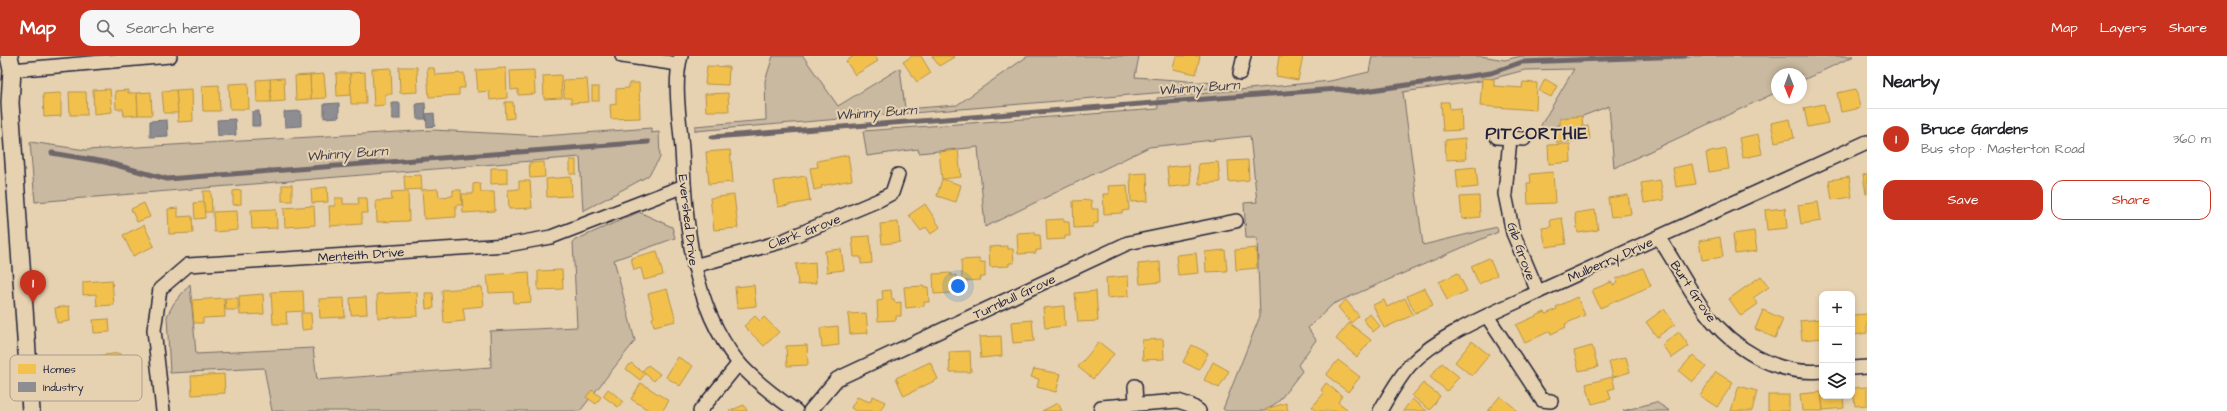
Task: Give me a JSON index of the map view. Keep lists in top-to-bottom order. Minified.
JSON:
{"streets":{"street":["Evershed Drive","Clerk Grove","Gib Grove","Menteith Drive","Mulberry Drive","Burt Grove","Turnbull Grove"]},"crossings":[["Evershed Drive","Clerk Grove"],["Evershed Drive","Menteith Drive"],["Gib Grove","Mulberry Drive"],["Mulberry Drive","Burt Grove"]],"districts":["PITCORTHIE"],"water":["Whinny Burn"],"legend":["Homes","Industry"],"north":"bottom","page":{"header":"Map","search":"Search here","nav":["Map","Layers","Share"],"heading":"Nearby","list":[{"mark":"1","name":"Bruce Gardens","note":"Bus stop · Masterton Road","value":"360 m"}],"buttons":["Save","Share"],"pins":"1","map_buttons":["+","−"]}}
